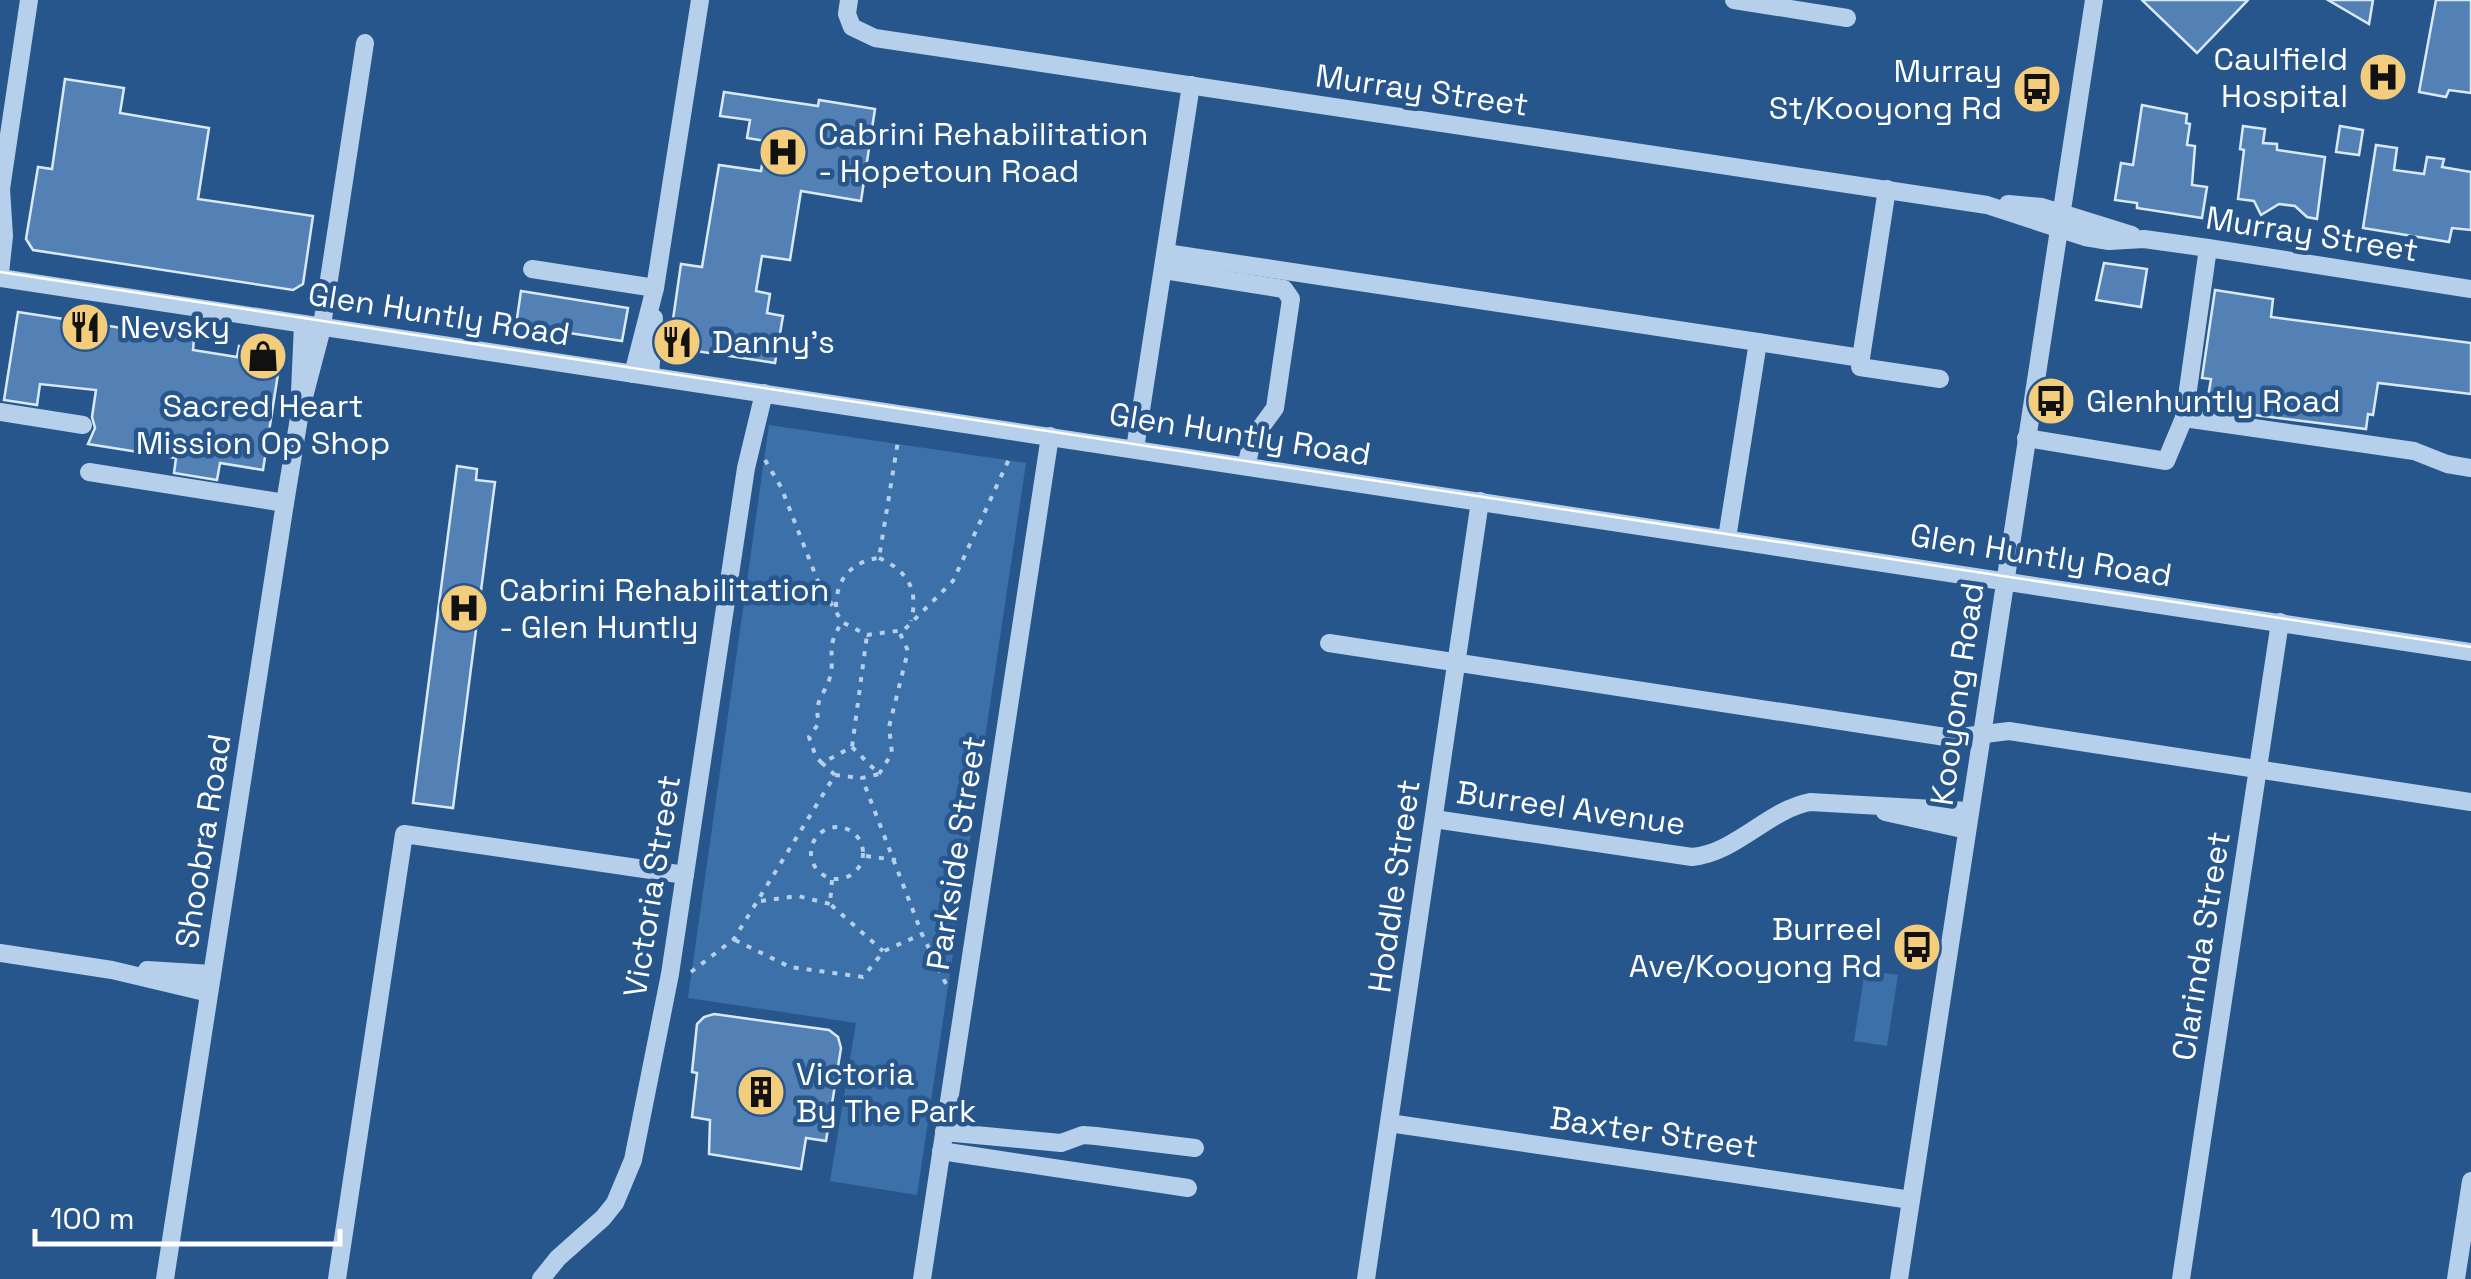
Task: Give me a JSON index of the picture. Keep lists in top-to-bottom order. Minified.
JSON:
{"streets":{"street":["Murray Street","Glen Huntly Road","Kooyong Road","Burreel Avenue","Shoobra Road","Parkside Street","Victoria Street","Hoddle Street","Clarinda Street","Baxter Street"]},"crossings":[["Murray Street","Kooyong Road"],["Glen Huntly Road","Kooyong Road"],["Glen Huntly Road","Shoobra Road"],["Glen Huntly Road","Parkside Street"],["Glen Huntly Road","Victoria Street"],["Glen Huntly Road","Hoddle Street"],["Glen Huntly Road","Clarinda Street"],["Kooyong Road","Burreel Avenue"],["Kooyong Road","Baxter Street"],["Burreel Avenue","Hoddle Street"],["Hoddle Street","Baxter Street"]],"places":{"hospital":["Caulfield Hospital","Cabrini Rehabilitation - Hopetoun Road","Cabrini Rehabilitation - Glen Huntly"],"bus stop":["Murray St/Kooyong Rd","Glenhuntly Road","Burreel Ave/Kooyong Rd"],"restaurant":["Nevsky","Danny's"],"shop":["Sacred Heart Mission Op Shop"],"building":["Victoria By The Park"]},"scale_bar":"100 m"}
